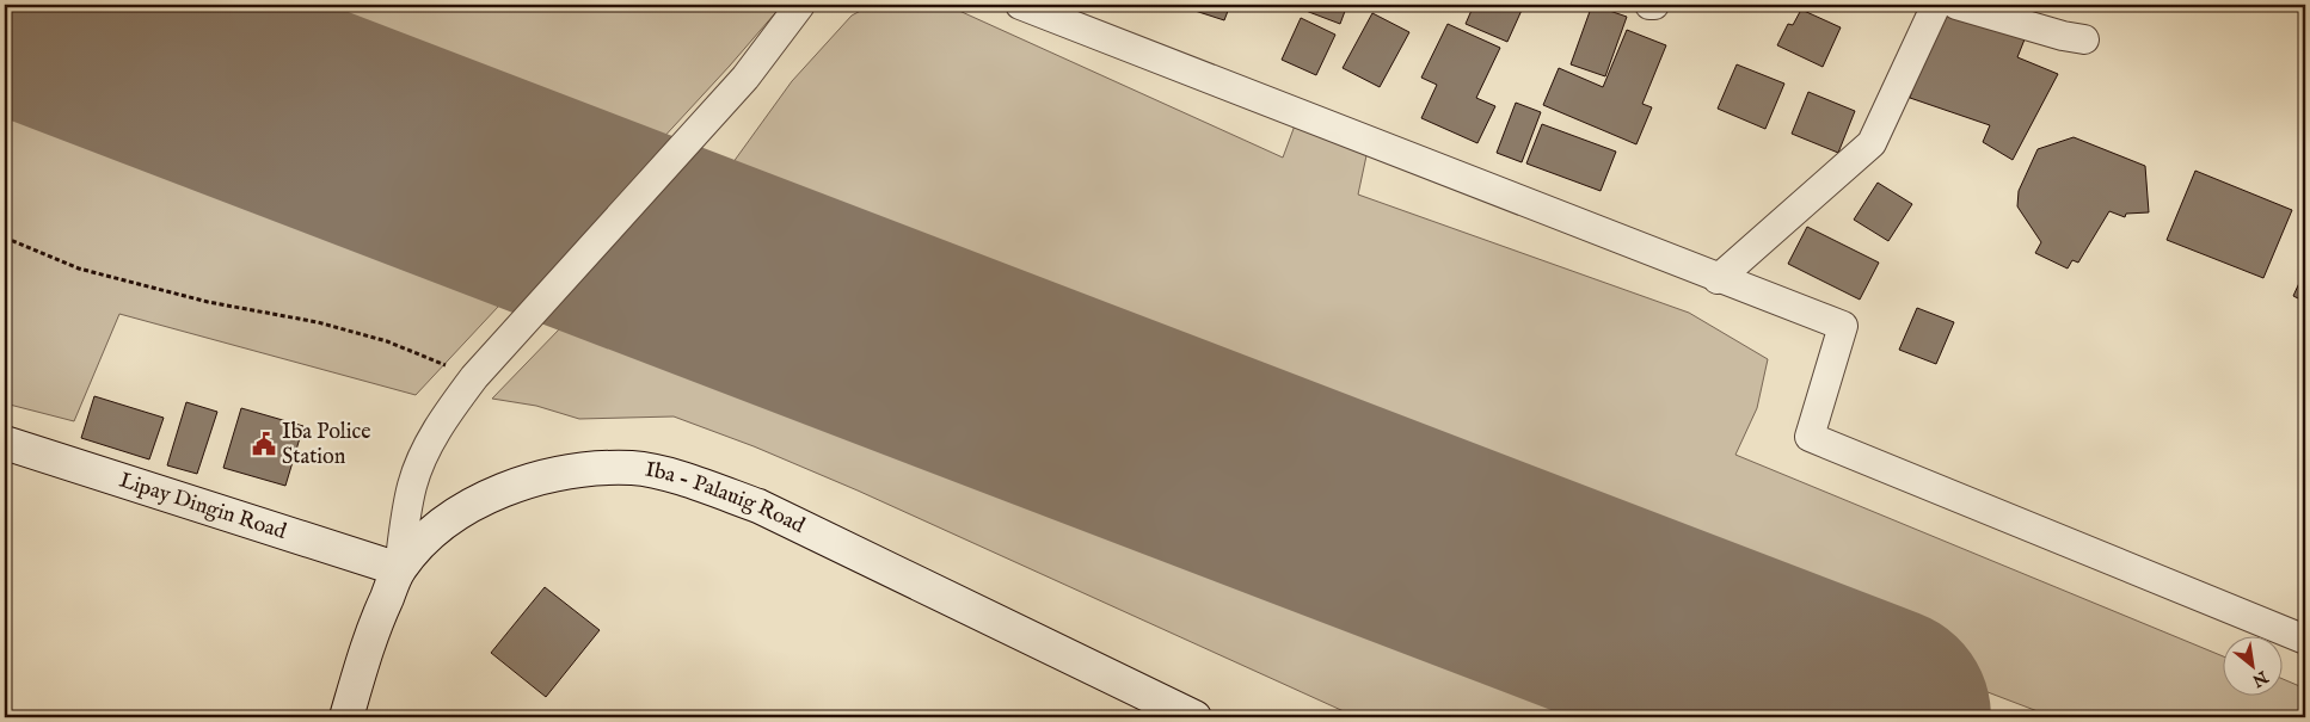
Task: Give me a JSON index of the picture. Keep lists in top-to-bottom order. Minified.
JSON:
{"streets":{"main road":["Iba - Palauig Road","Lipay Dingin Road"]},"crossings":[["Iba - Palauig Road","Lipay Dingin Road"]],"places":{"public building":["Iba Police Station"]},"north":"bottom right"}
